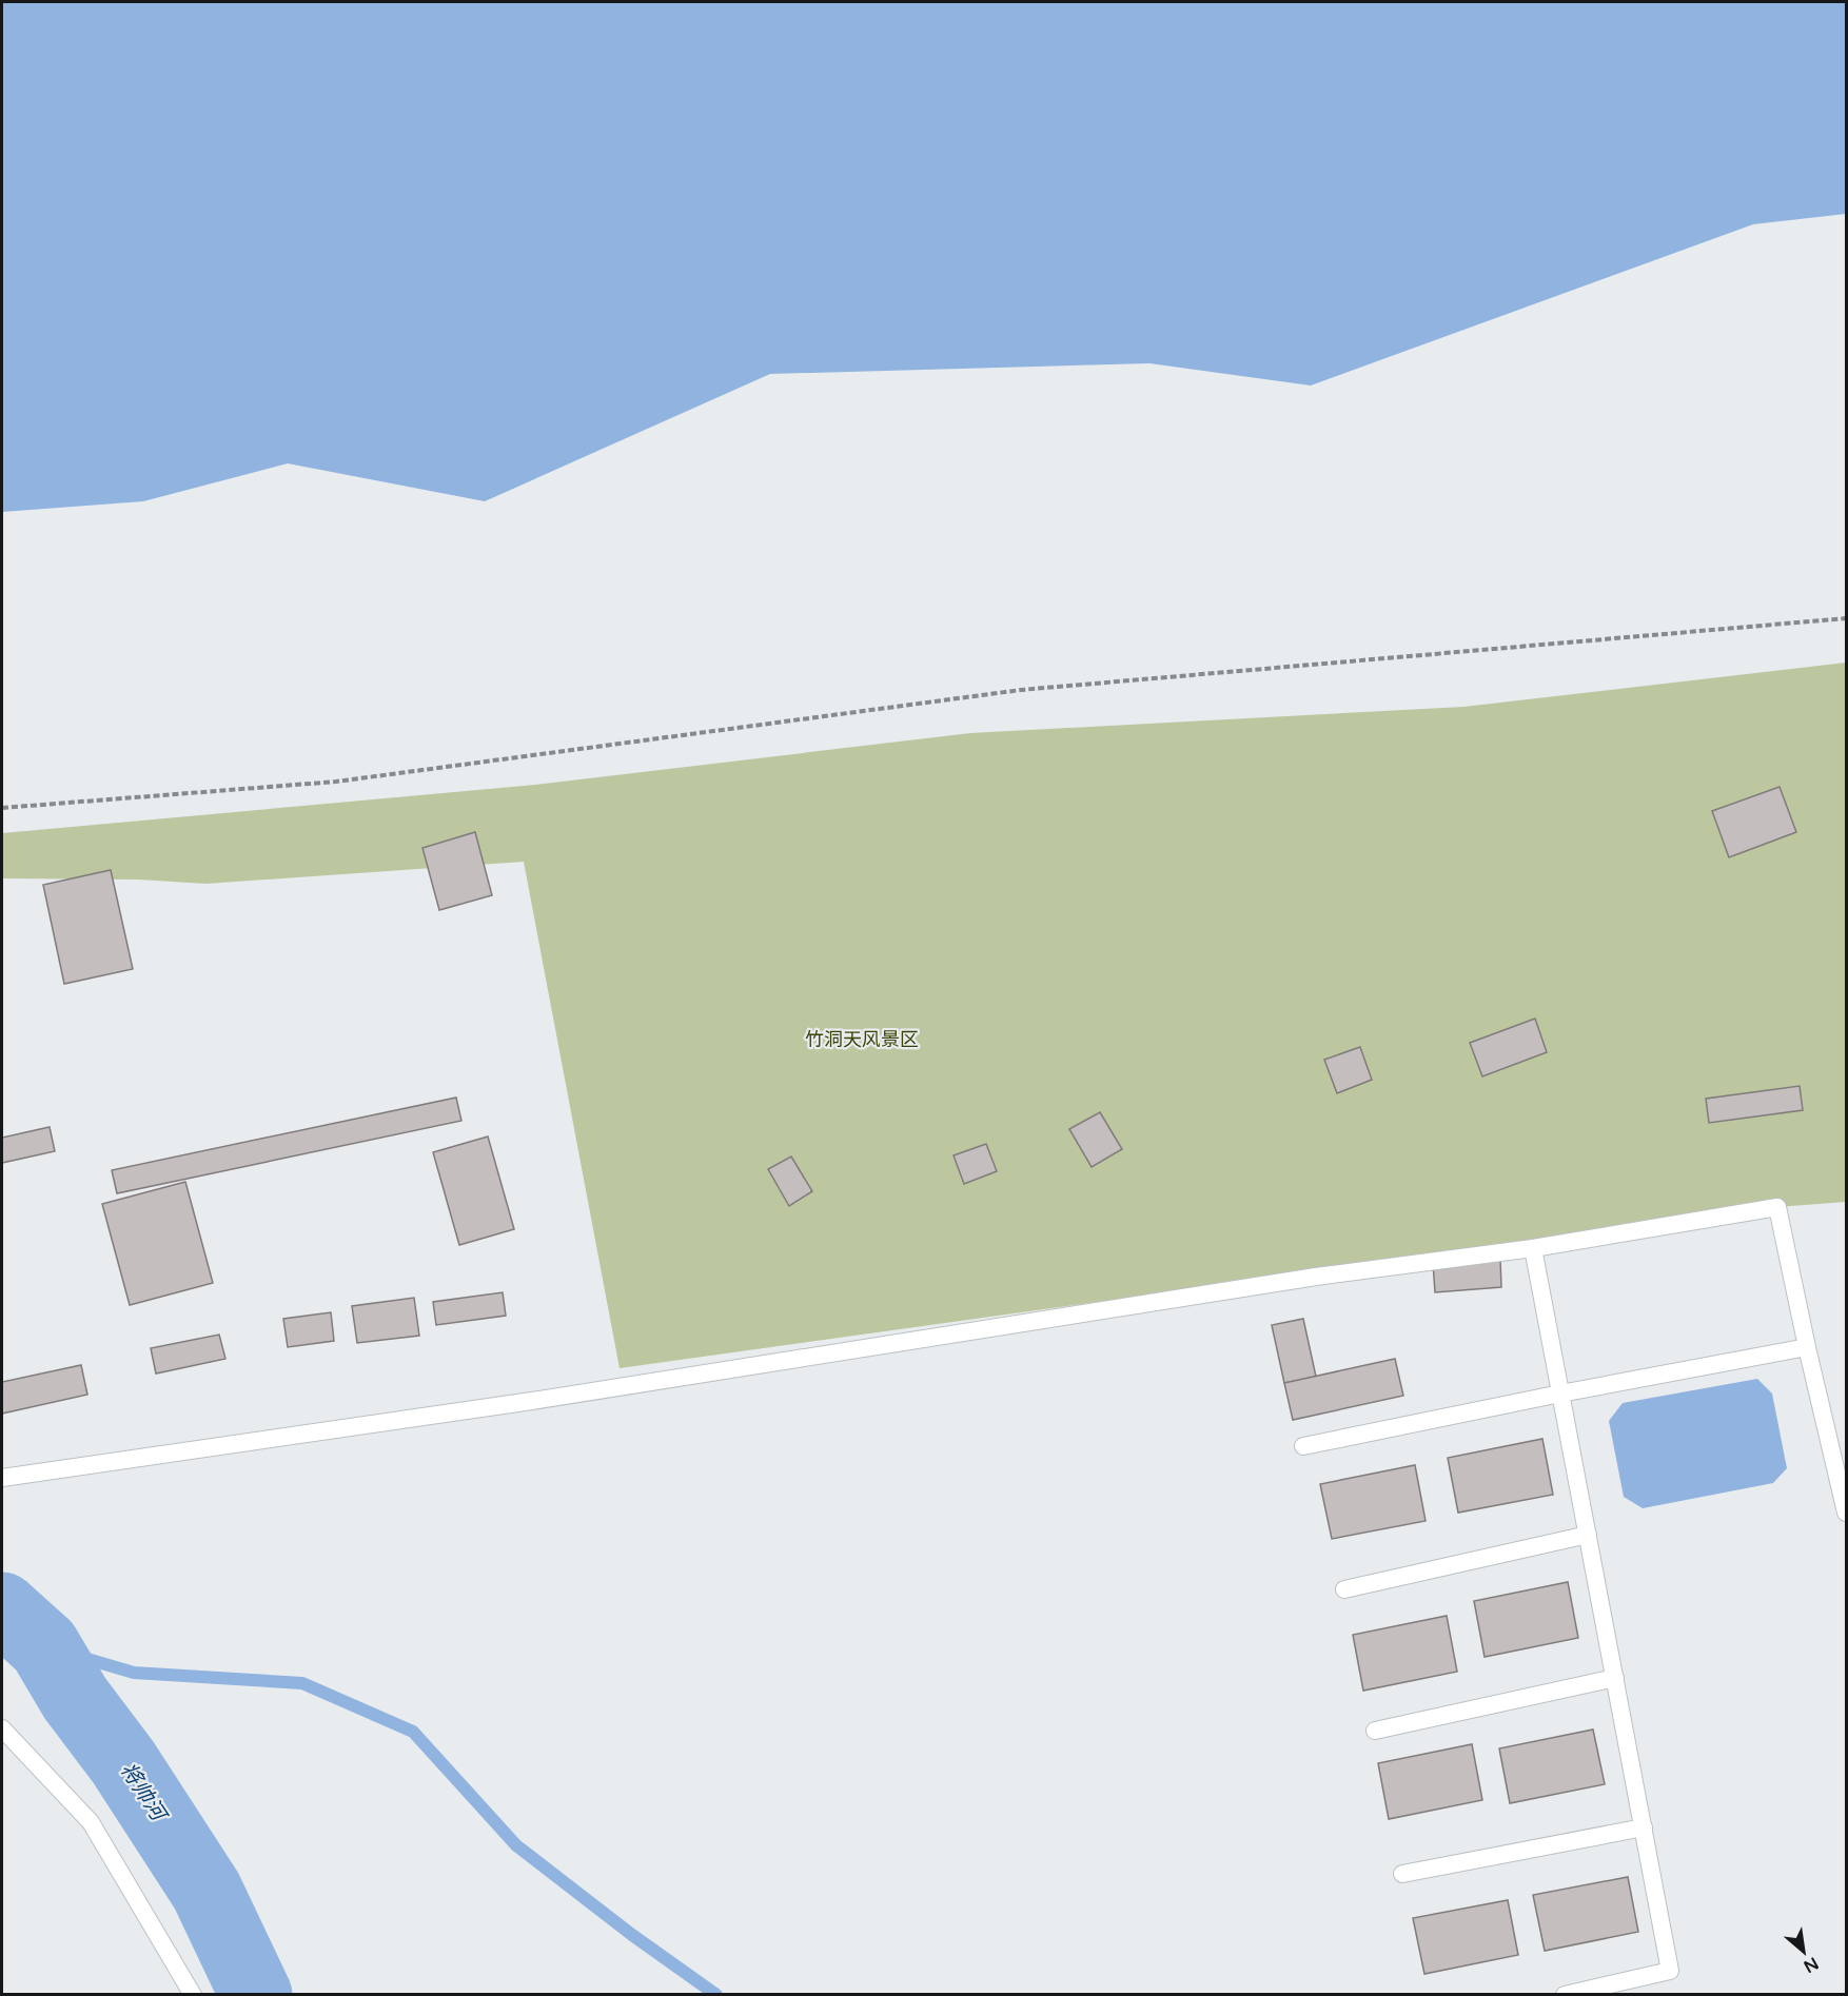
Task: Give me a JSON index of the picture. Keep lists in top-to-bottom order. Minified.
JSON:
{"water":["将帅河"],"parks":["竹洞天风景区"],"north":"bottom right"}
